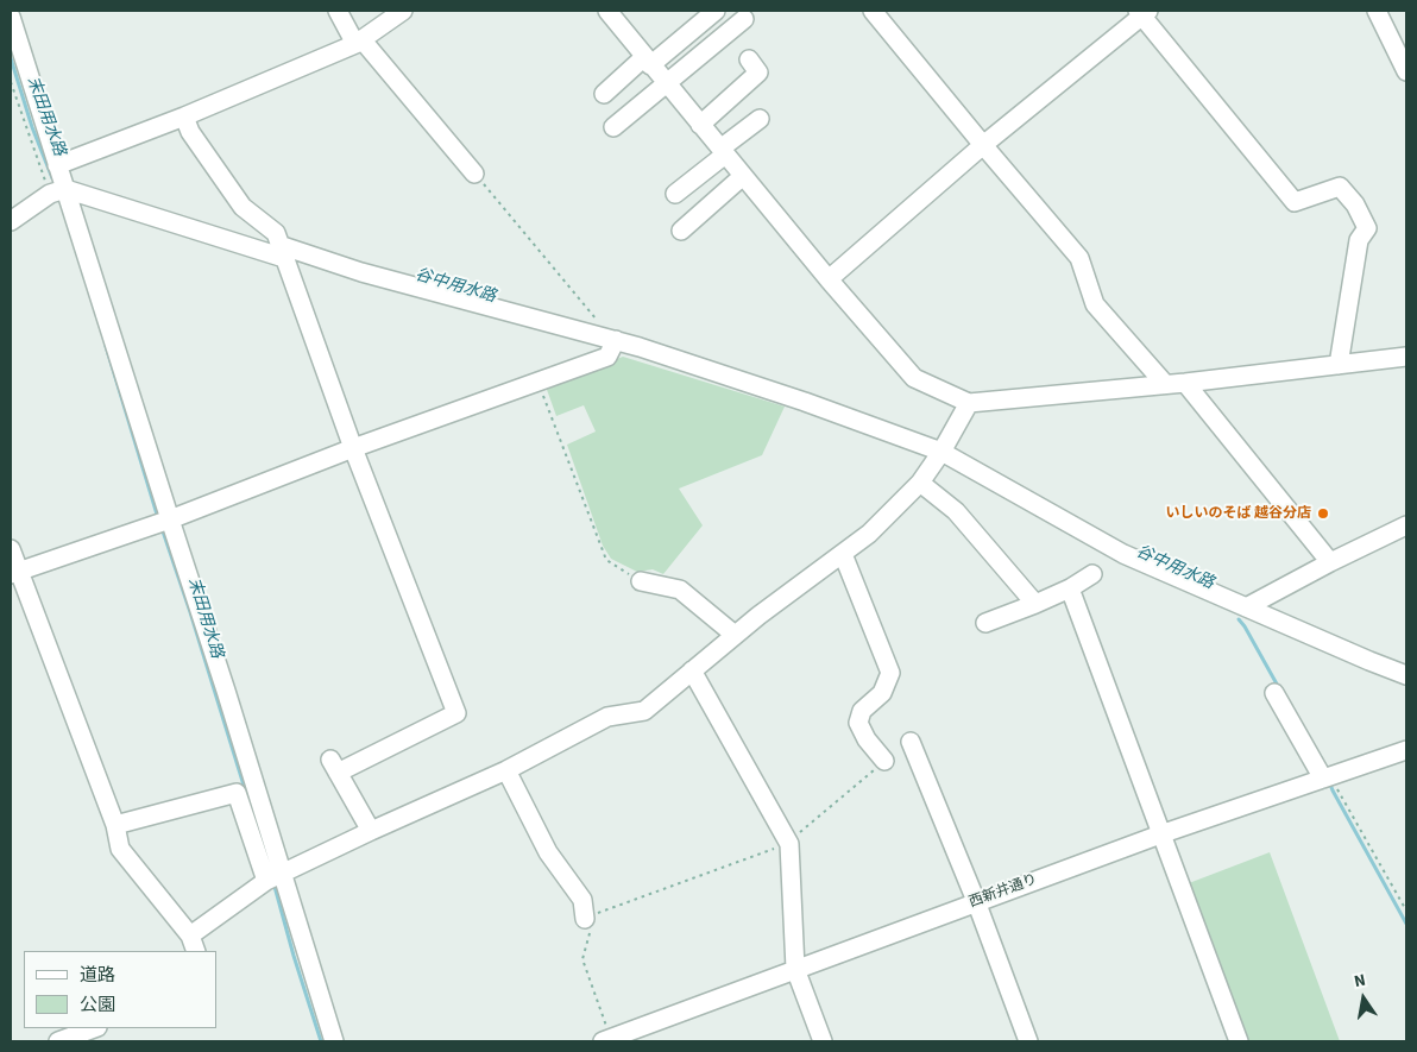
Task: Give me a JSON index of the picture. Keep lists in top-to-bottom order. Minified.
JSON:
{"streets":{"street":["西新井通り"]},"water":["末田用水路","谷中用水路"],"places":["いしいのそば 越谷分店"],"legend":["道路","公園"],"north":"top"}
